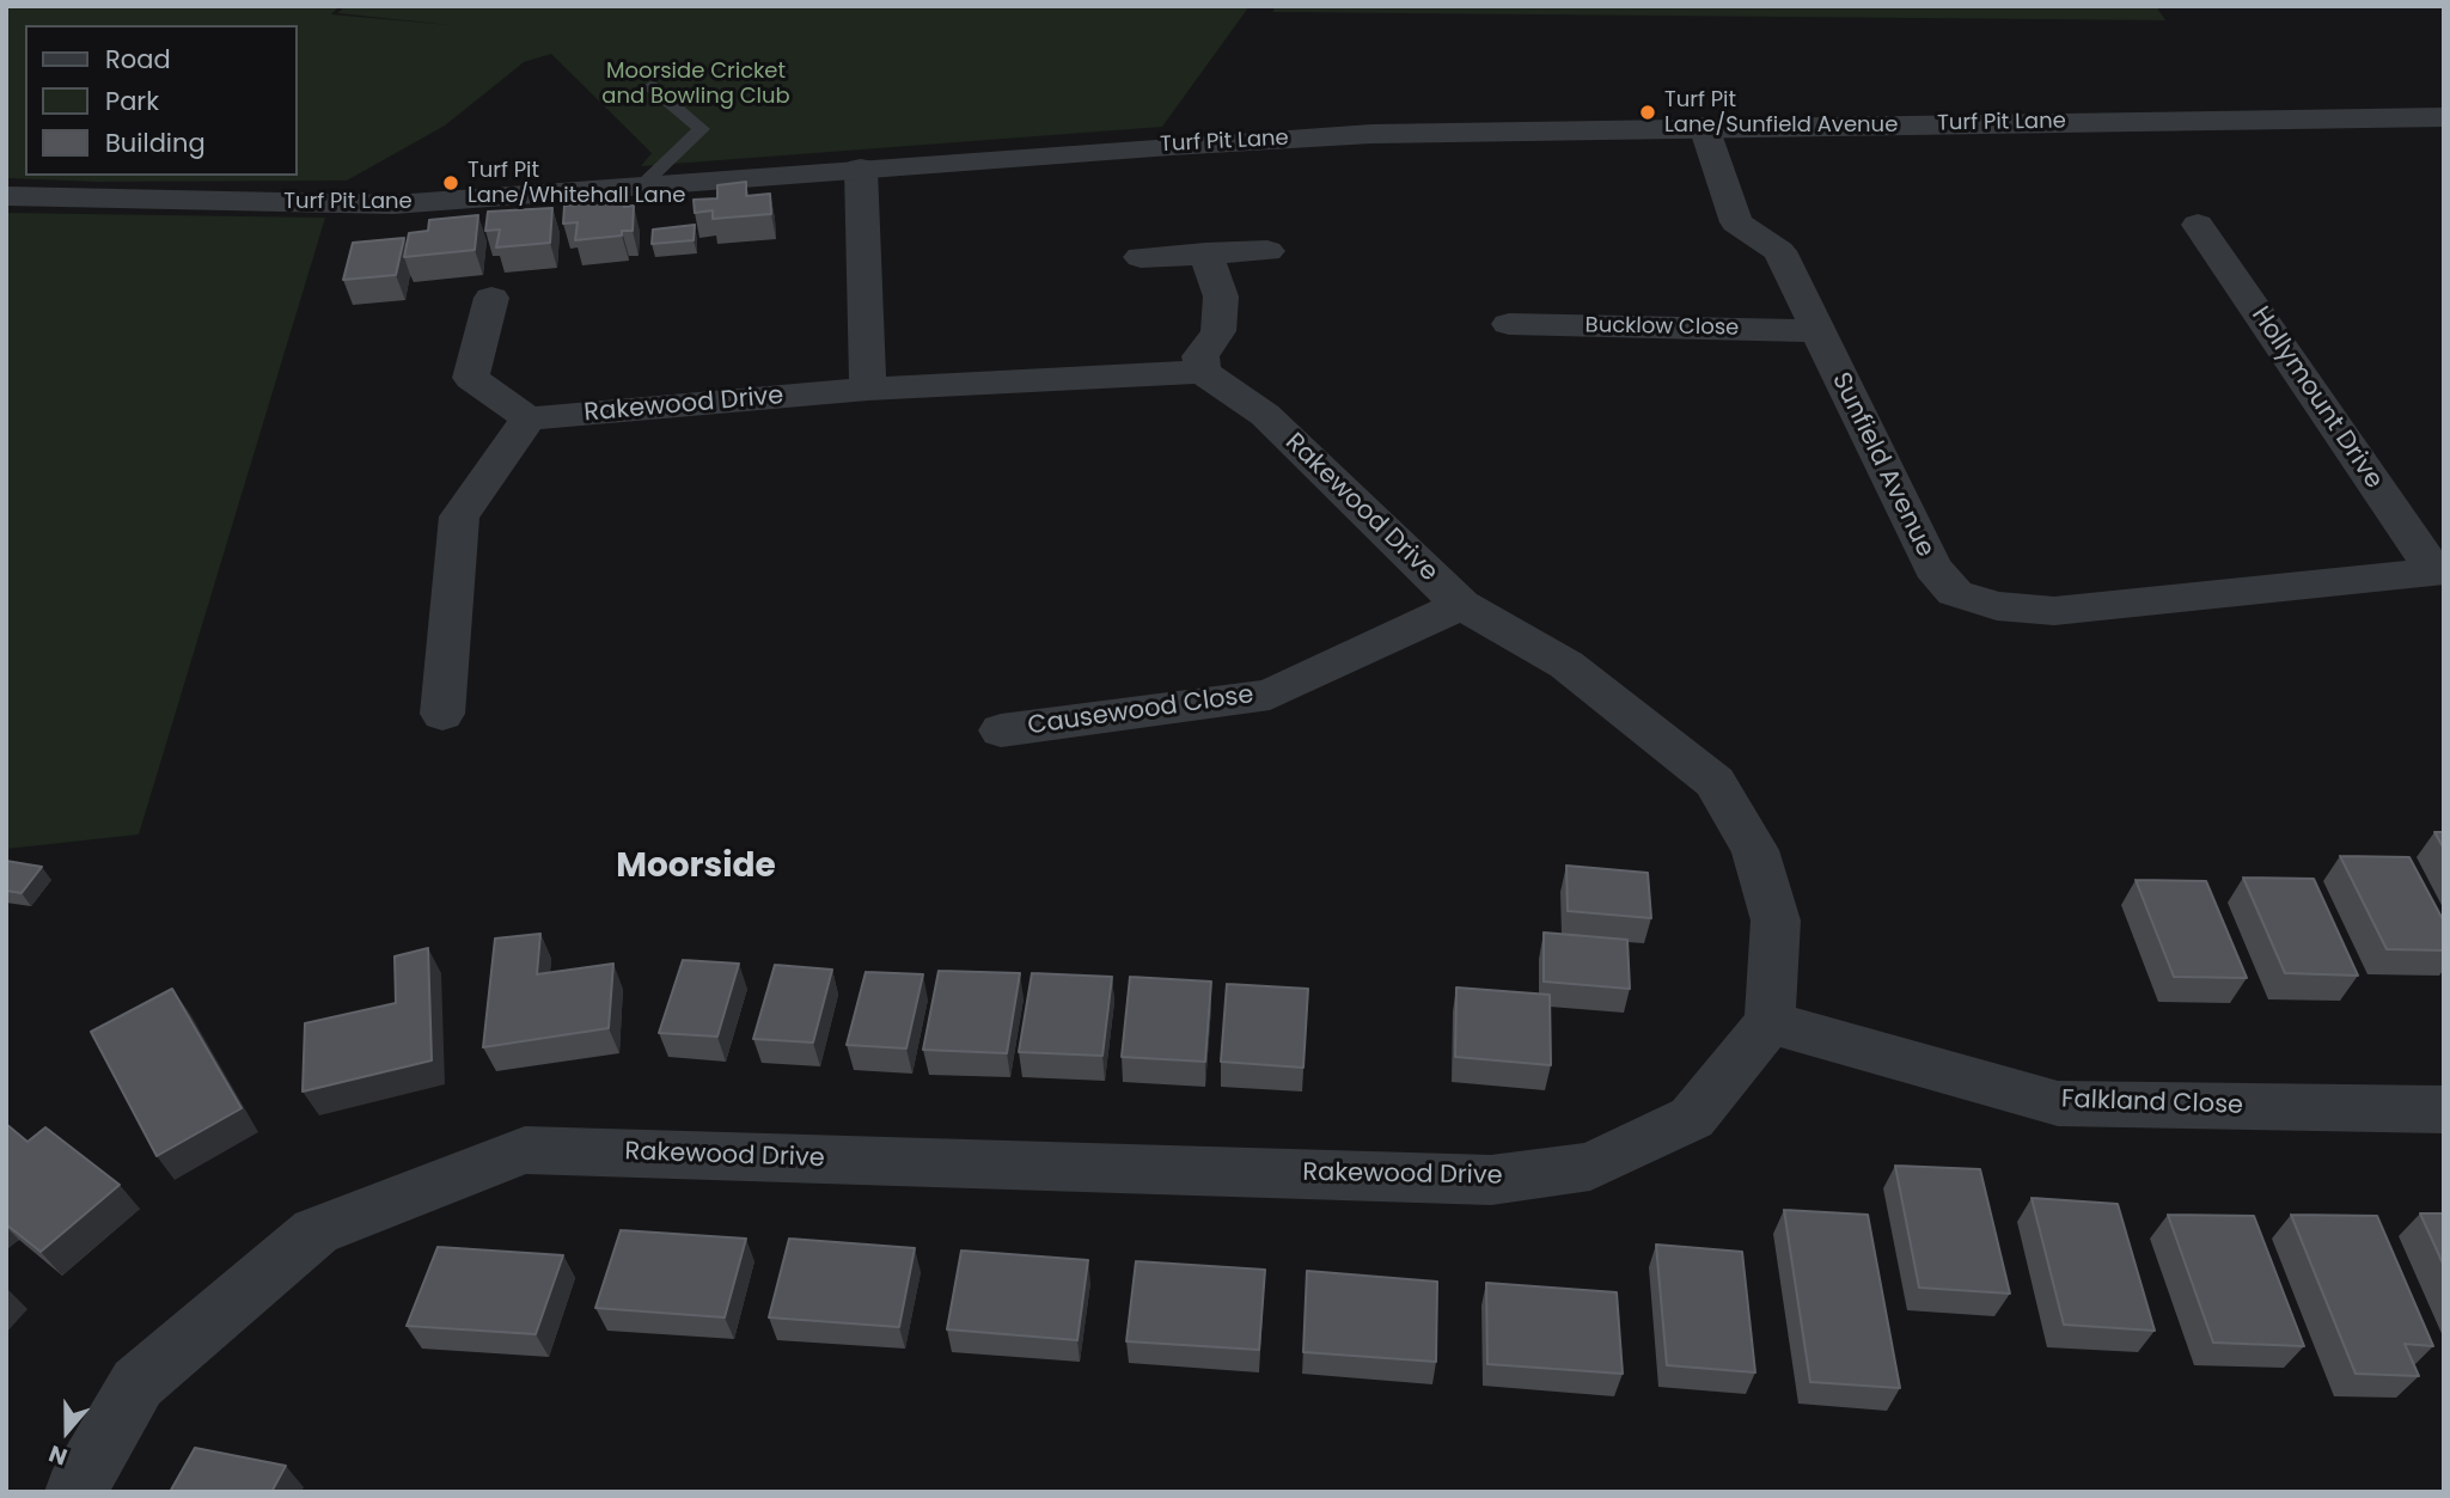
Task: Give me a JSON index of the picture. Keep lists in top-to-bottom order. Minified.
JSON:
{"streets":{"street":["Turf Pit Lane","Bucklow Close","Hollymount Drive","Rakewood Drive","Sunfield Avenue","Causewood Close","Falkland Close"]},"crossings":[["Turf Pit Lane","Sunfield Avenue"],["Bucklow Close","Sunfield Avenue"],["Hollymount Drive","Sunfield Avenue"],["Rakewood Drive","Causewood Close"],["Rakewood Drive","Falkland Close"]],"districts":["Moorside"],"parks":["Moorside Cricket and Bowling Club"],"places":["Turf Pit Lane/Sunfield Avenue","Turf Pit Lane/Whitehall Lane"],"legend":["Road","Park","Building"],"north":"bottom"}
